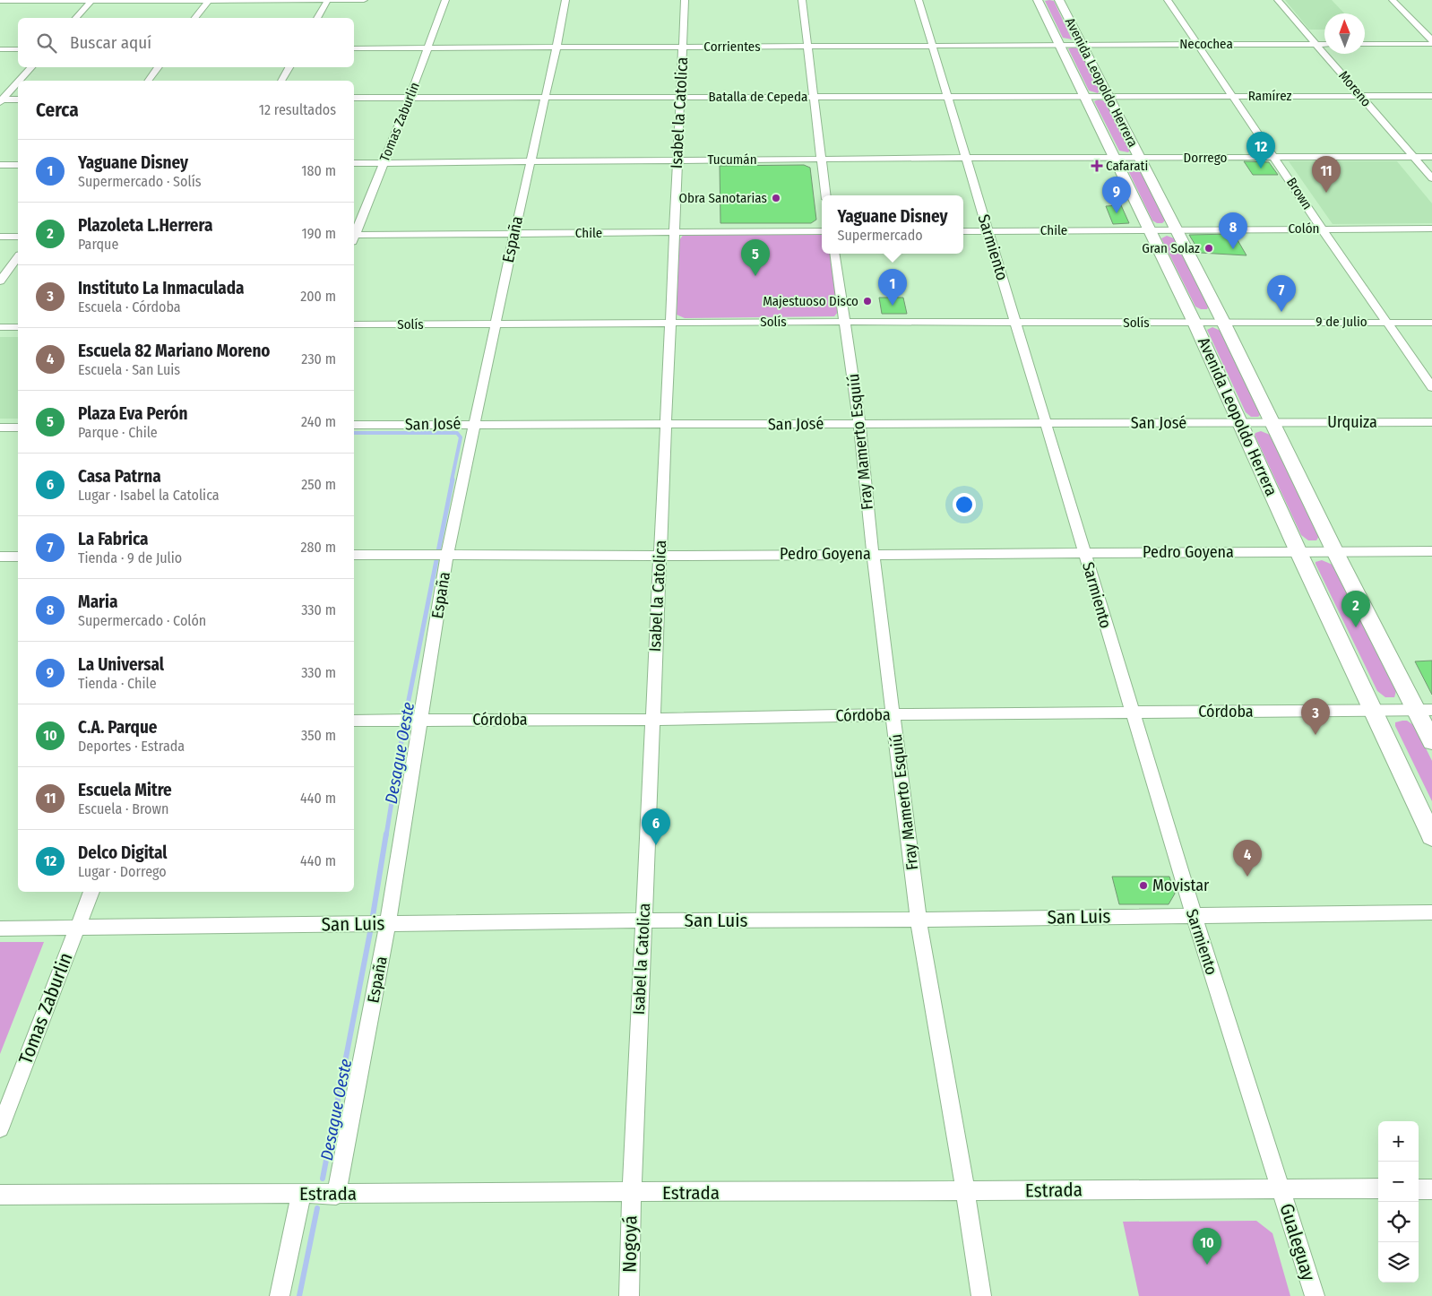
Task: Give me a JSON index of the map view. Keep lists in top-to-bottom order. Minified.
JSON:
{"streets":{"street":["Necochea","Corrientes","Avenida Leopoldo Herrera","Moreno","Ramírez","Batalla de Cepeda","Isabel la Catolica","Tomas Zaburlin","Dorrego","Tucumán","Brown","Colón","Chile","España","Sarmiento","Solís","9 de Julio","Urquiza","San José","Fray Mamerto Esquiú","Pedro Goyena","Córdoba","San Luis","Estrada","Gualeguay","Nogoyá"]},"crossings":[["Necochea","Corrientes"],["Necochea","Avenida Leopoldo Herrera"],["Necochea","Moreno"],["Necochea","Brown"],["Corrientes","Avenida Leopoldo Herrera"],["Corrientes","Isabel la Catolica"],["Corrientes","Tomas Zaburlin"],["Corrientes","España"],["Corrientes","Sarmiento"],["Avenida Leopoldo Herrera","Ramírez"],["Avenida Leopoldo Herrera","Batalla de Cepeda"],["Avenida Leopoldo Herrera","Dorrego"],["Avenida Leopoldo Herrera","Tucumán"],["Avenida Leopoldo Herrera","Colón"],["Avenida Leopoldo Herrera","Chile"],["Avenida Leopoldo Herrera","Solís"],["Avenida Leopoldo Herrera","9 de Julio"],["Avenida Leopoldo Herrera","Urquiza"],["Avenida Leopoldo Herrera","San José"],["Avenida Leopoldo Herrera","Pedro Goyena"],["Avenida Leopoldo Herrera","Córdoba"],["Moreno","Ramírez"],["Moreno","Dorrego"],["Ramírez","Batalla de Cepeda"],["Ramírez","Brown"],["Batalla de Cepeda","Isabel la Catolica"],["Batalla de Cepeda","Tomas Zaburlin"],["Batalla de Cepeda","España"],["Batalla de Cepeda","Sarmiento"],["Isabel la Catolica","Tucumán"],["Isabel la Catolica","Chile"],["Isabel la Catolica","Solís"],["Isabel la Catolica","San José"],["Isabel la Catolica","Pedro Goyena"],["Isabel la Catolica","Córdoba"],["Isabel la Catolica","San Luis"],["Isabel la Catolica","Estrada"],["Isabel la Catolica","Nogoyá"],["Tomas Zaburlin","Tucumán"],["Tomas Zaburlin","San Luis"],["Dorrego","Tucumán"],["Dorrego","Brown"],["Tucumán","España"],["Tucumán","Sarmiento"],["Brown","Colón"],["Brown","9 de Julio"],["Colón","Chile"],["Chile","España"],["Chile","Sarmiento"],["España","Solís"],["España","San José"],["España","Pedro Goyena"],["España","Córdoba"],["España","San Luis"],["España","Estrada"],["Sarmiento","Solís"],["Sarmiento","San José"],["Sarmiento","Pedro Goyena"],["Sarmiento","Córdoba"],["Sarmiento","San Luis"],["Sarmiento","Estrada"],["Sarmiento","Gualeguay"],["Solís","9 de Julio"],["Solís","Fray Mamerto Esquiú"],["Urquiza","San José"],["San José","Fray Mamerto Esquiú"],["Fray Mamerto Esquiú","Pedro Goyena"],["Fray Mamerto Esquiú","Córdoba"],["Fray Mamerto Esquiú","San Luis"],["Fray Mamerto Esquiú","Estrada"],["Estrada","Gualeguay"],["Estrada","Nogoyá"]],"water":["Desague Oeste"],"places":{"health":["Cafarati"],"other":["Obra Sanotarias","Gran Solaz","Majestuoso Disco","Movistar"]},"north":"top","page":{"search":"Buscar aquí","heading":["Cerca","12 resultados"],"pins":["12","11","9","8","5","1","7","2","3","6","4","10"],"list":[{"mark":"1","name":"Yaguane Disney","note":"Supermercado · Solís","value":"180 m"},{"mark":"2","name":"Plazoleta L.Herrera","note":"Parque","value":"190 m"},{"mark":"3","name":"Instituto La Inmaculada","note":"Escuela · Córdoba","value":"200 m"},{"mark":"4","name":"Escuela 82 Mariano Moreno","note":"Escuela · San Luis","value":"230 m"},{"mark":"5","name":"Plaza Eva Perón","note":"Parque · Chile","value":"240 m"},{"mark":"6","name":"Casa Patrna","note":"Lugar · Isabel la Catolica","value":"250 m"},{"mark":"7","name":"La Fabrica","note":"Tienda · 9 de Julio","value":"280 m"},{"mark":"8","name":"Maria","note":"Supermercado · Colón","value":"330 m"},{"mark":"9","name":"La Universal","note":"Tienda · Chile","value":"330 m"},{"mark":"10","name":"C.A. Parque","note":"Deportes · Estrada","value":"350 m"},{"mark":"11","name":"Escuela Mitre","note":"Escuela · Brown","value":"440 m"},{"mark":"12","name":"Delco Digital","note":"Lugar · Dorrego","value":"440 m"}],"popup":["Yaguane Disney","Supermercado"],"map_buttons":["+","−"]}}
